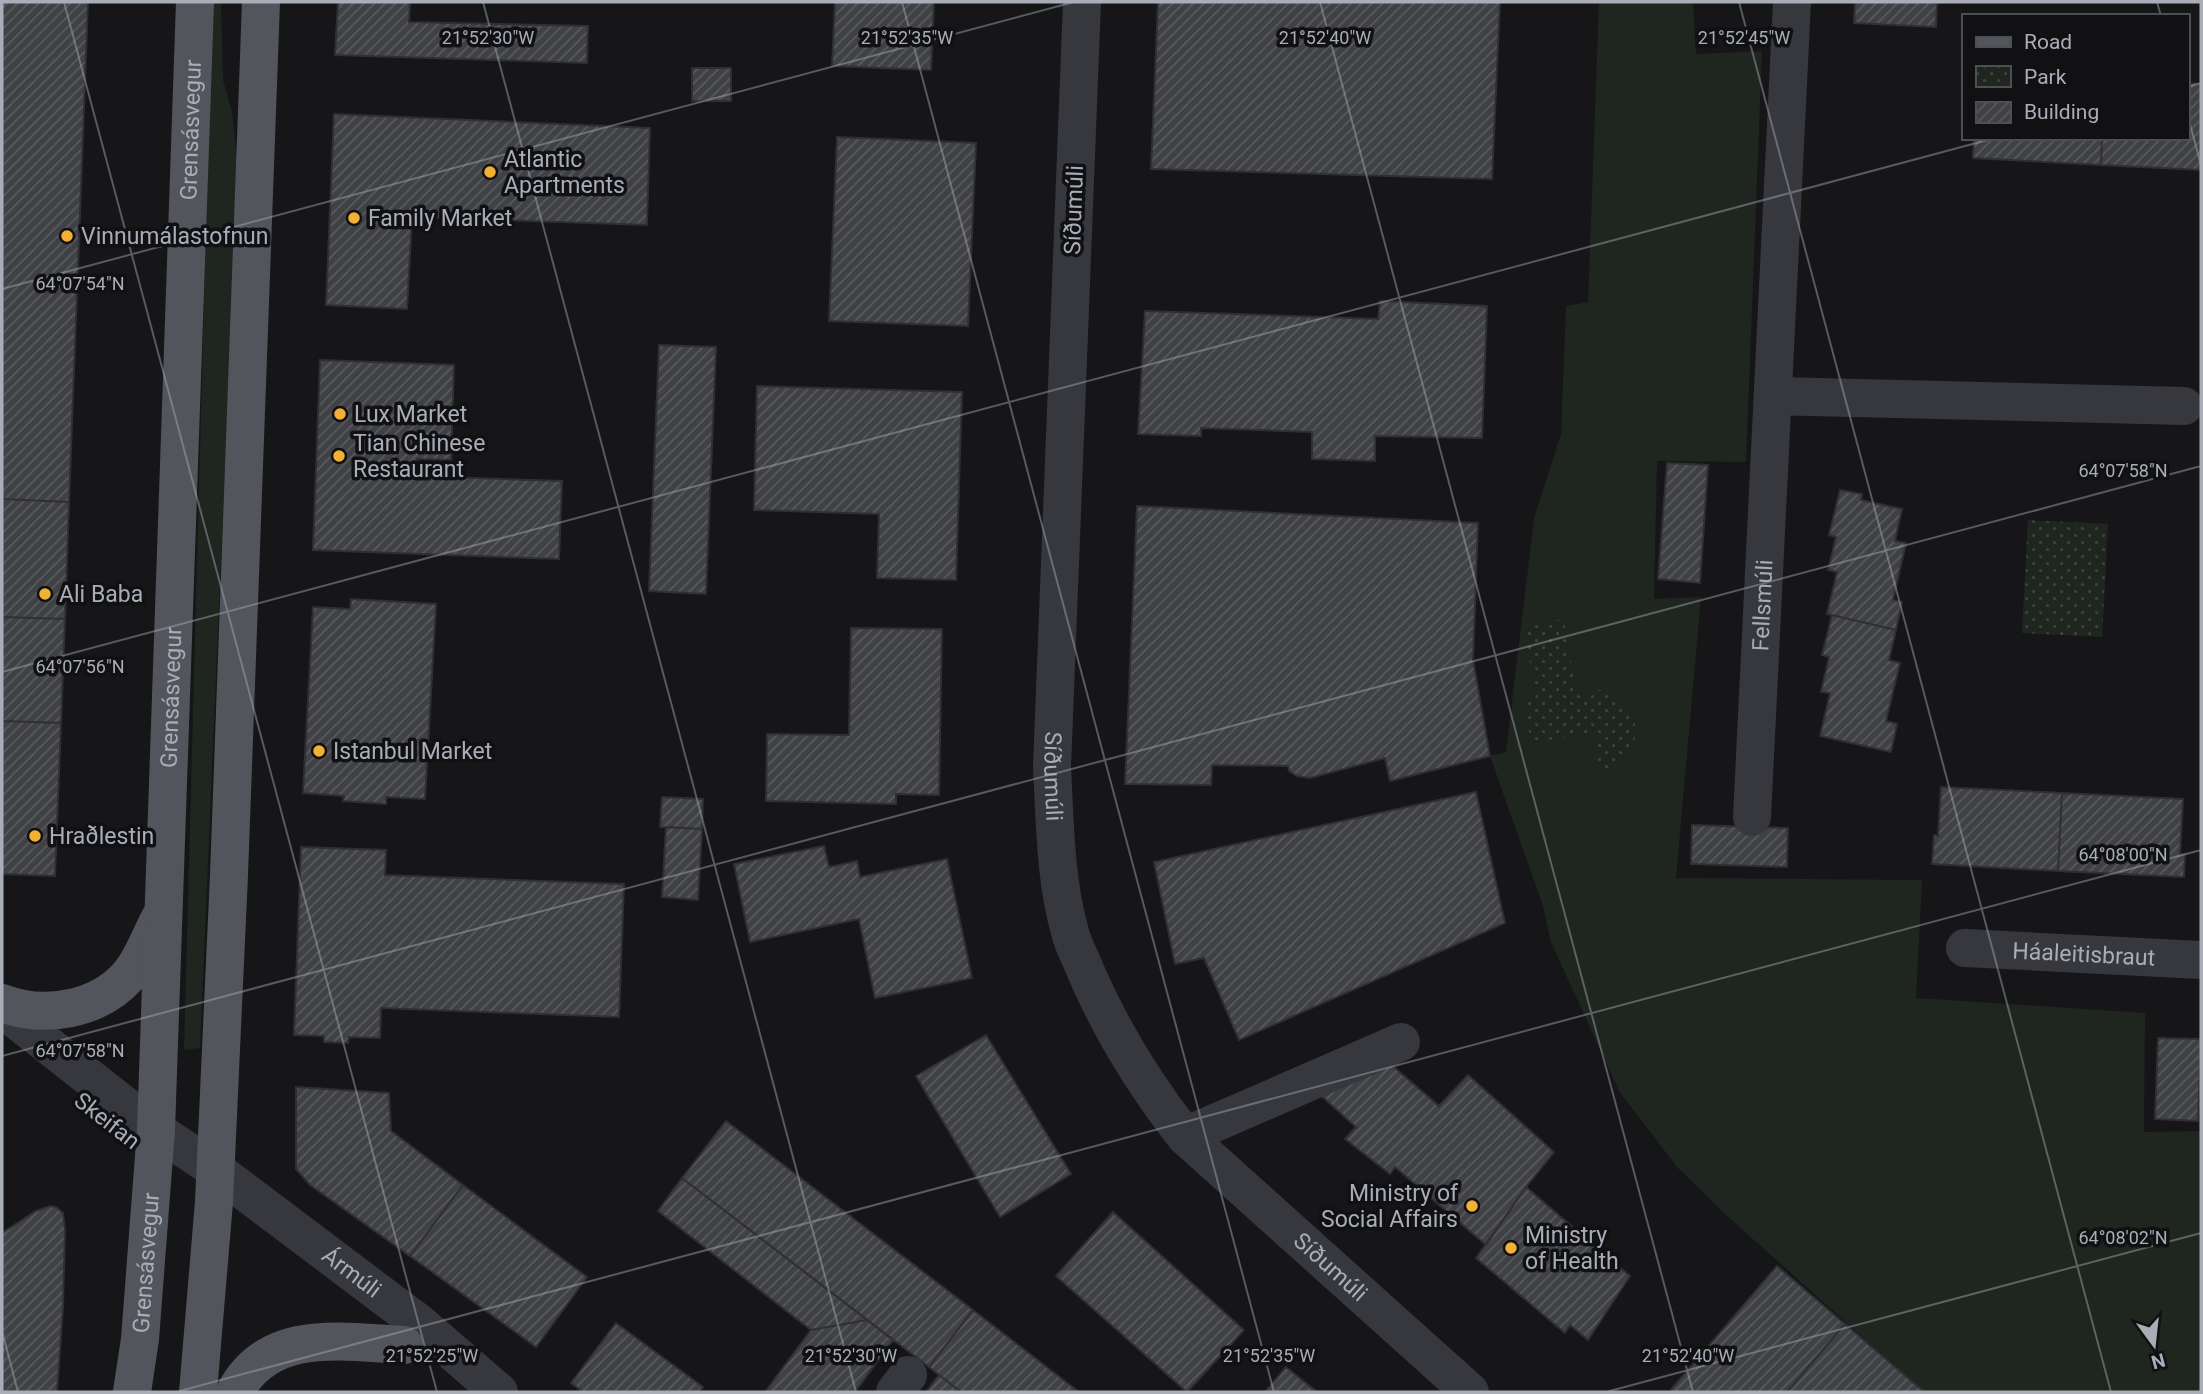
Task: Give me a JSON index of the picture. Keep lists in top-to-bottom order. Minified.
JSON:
{"streets":{"main road":["Grensásvegur"],"street":["Síðumúli","Fellsmúli","Háaleitisbraut","Skeifan","Ármúli"]},"crossings":[["Grensásvegur","Skeifan"],["Skeifan","Ármúli"]],"places":["Atlantic Apartments","Family Market","Vinnumálastofnun","Lux Market","Tian Chinese Restaurant","Ali Baba","Istanbul Market","Hraðlestin","Ministry of Social Affairs","Ministry of Health"],"legend":["Road","Park","Building"],"north":"bottom","coordinates":["21°52'30\"W","21°52'35\"W","21°52'40\"W","21°52'45\"W","64°07'54\"N","64°07'58\"N","64°07'56\"N","64°08'00\"N","64°08'02\"N","21°52'25\"W"]}
